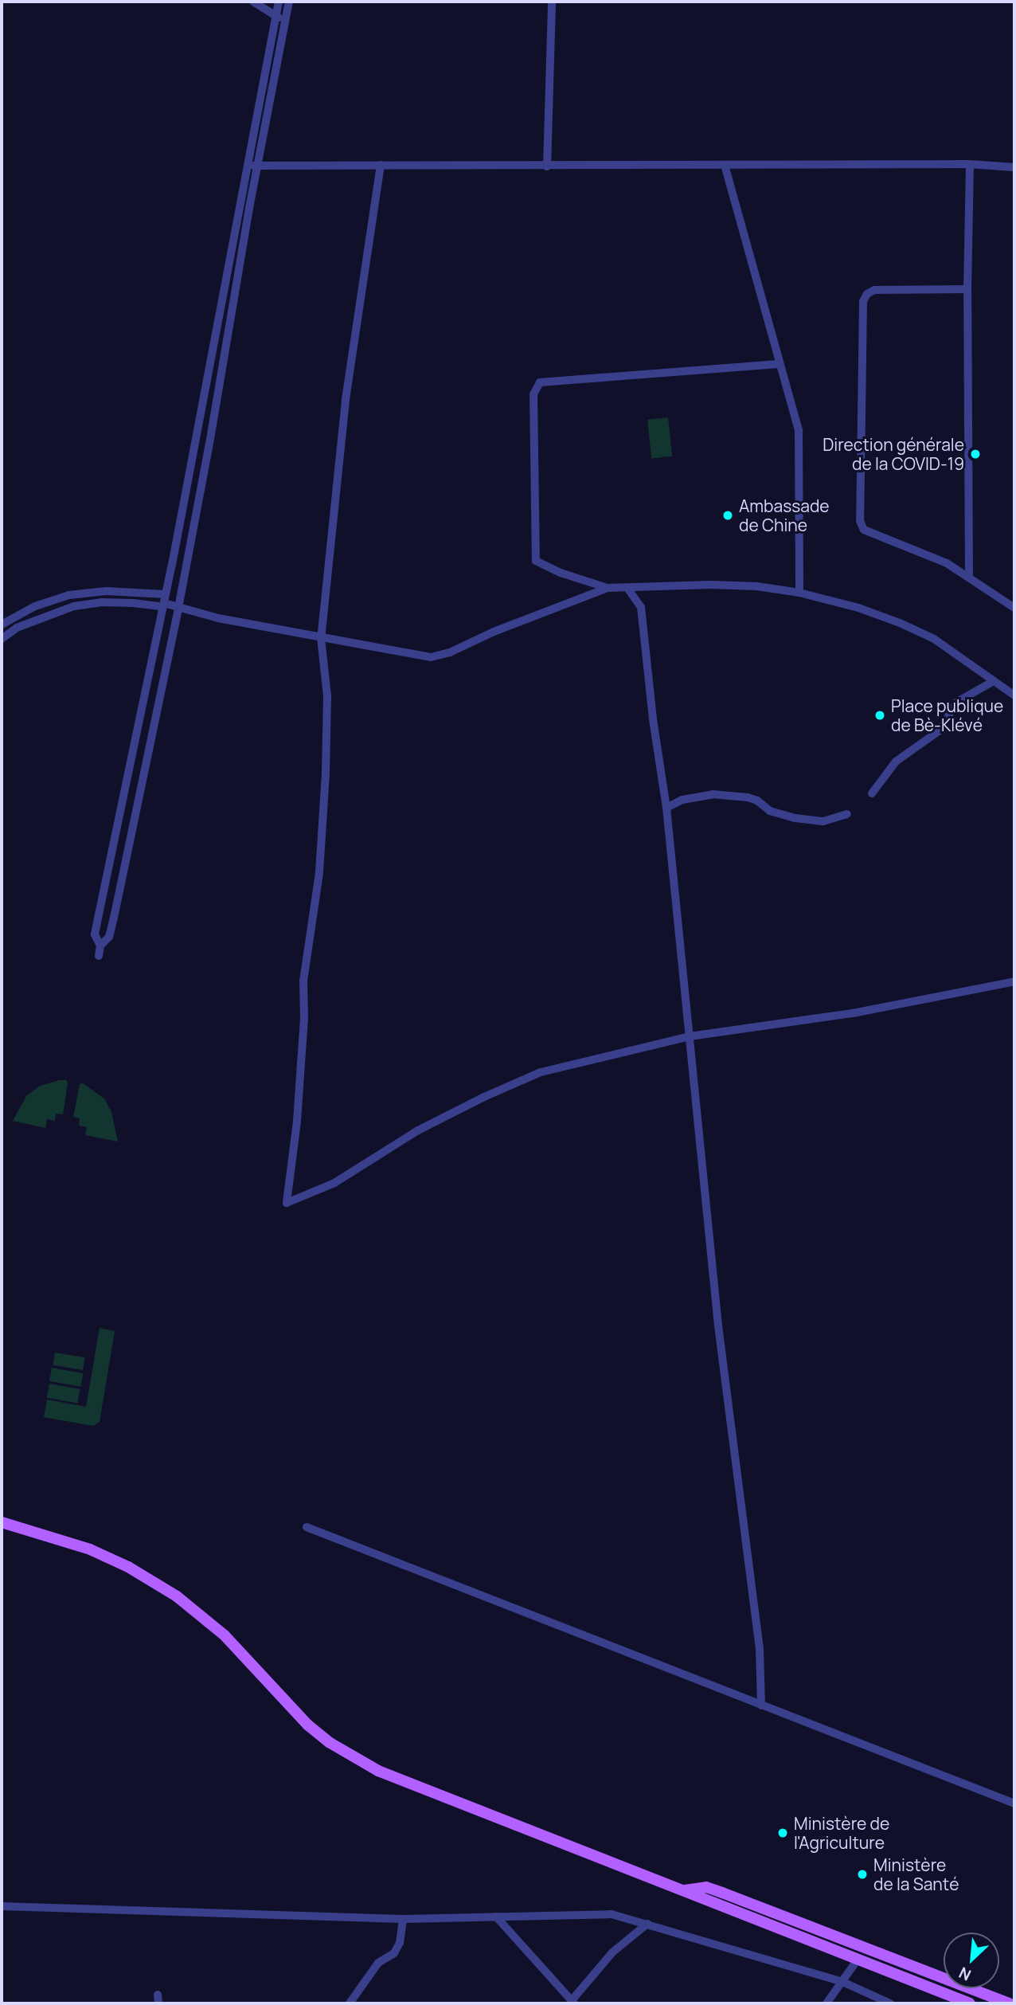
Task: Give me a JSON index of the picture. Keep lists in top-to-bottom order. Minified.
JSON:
{"places":["Direction générale de la COVID-19","Ambassade de Chine","Place publique de Bè-Klévé","Ministère de l'Agriculture","Ministère de la Santé"],"north":"bottom left"}
